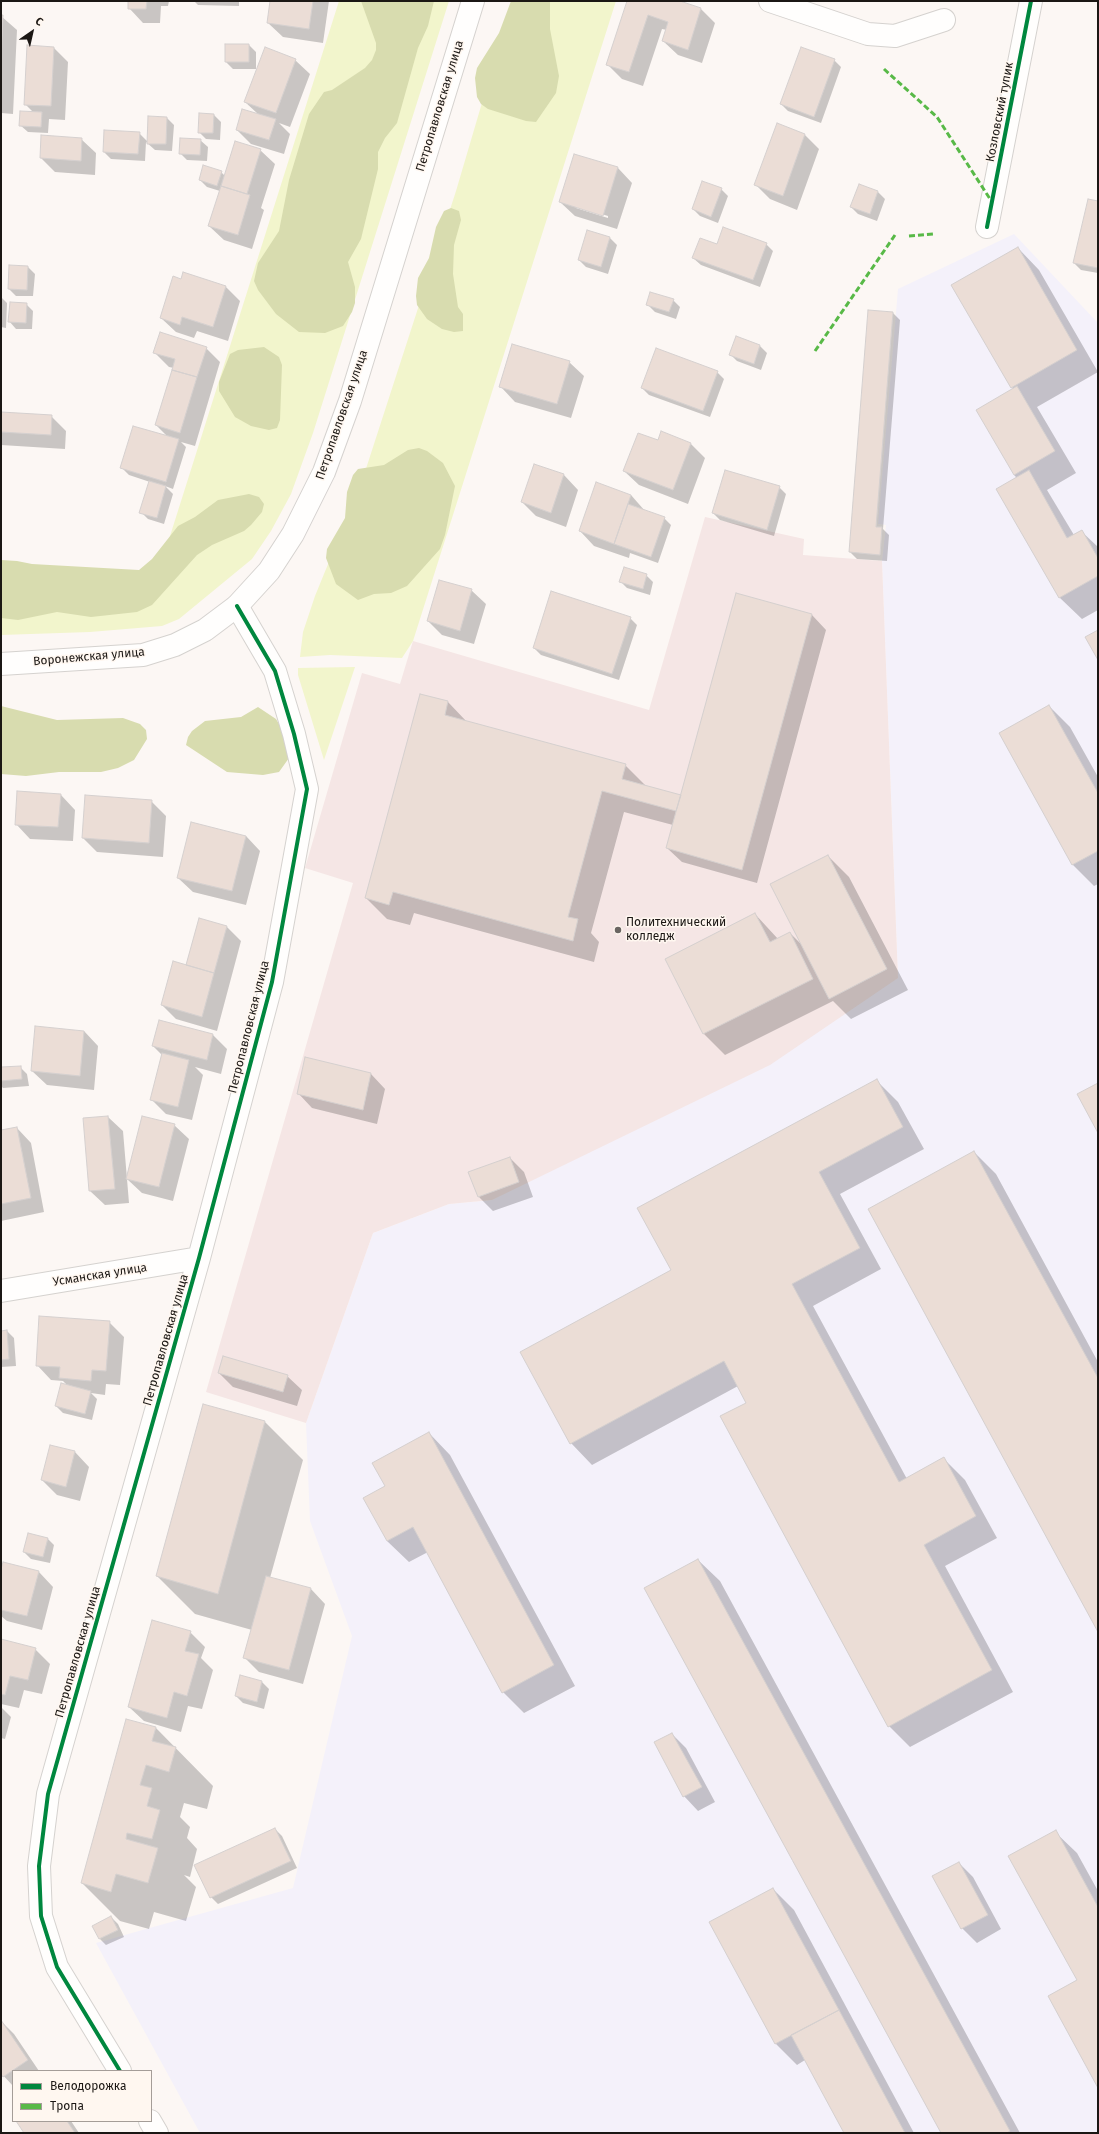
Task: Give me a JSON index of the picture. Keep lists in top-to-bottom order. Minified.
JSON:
{"streets":{"street":["Петропавловская улица","Козловский тупик","Воронежская улица","Усманская улица"]},"crossings":[["Петропавловская улица","Воронежская улица"],["Петропавловская улица","Усманская улица"]],"places":["Политехнический колледж"],"legend":["Велодорожка","Тропа"],"north":"top right"}
